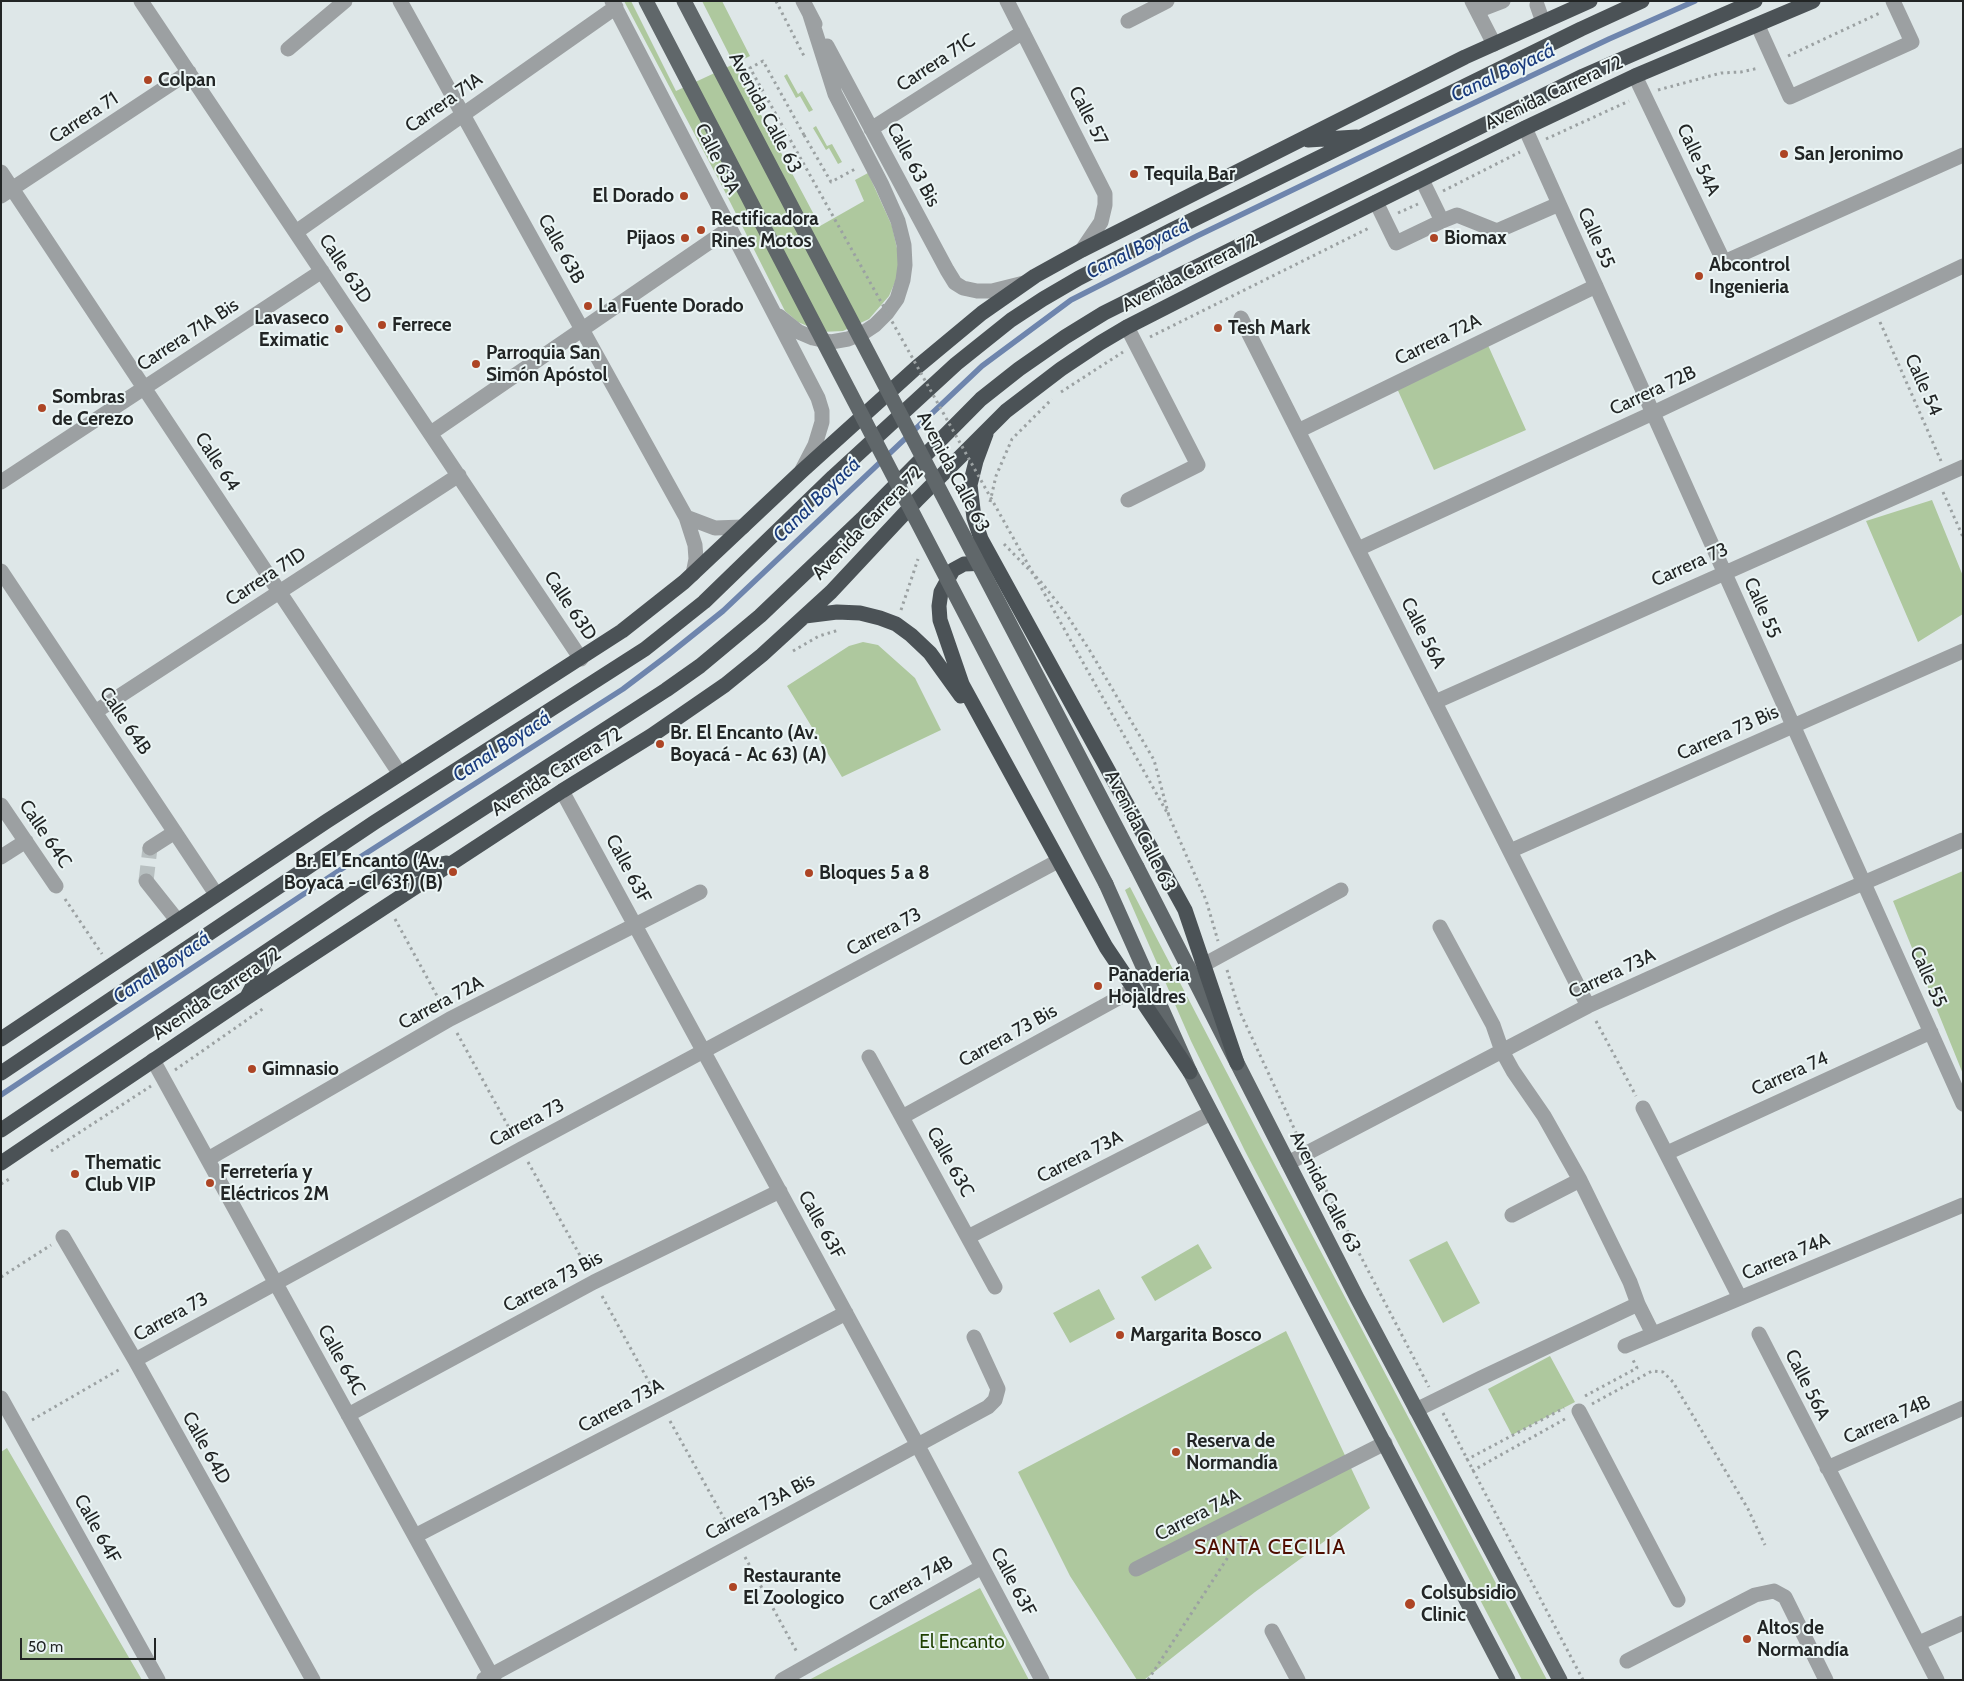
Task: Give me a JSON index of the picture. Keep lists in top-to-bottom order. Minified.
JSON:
{"streets":{"highway":["Avenida Carrera 72"],"main road":["Avenida Calle 63"],"street":["Carrera 71C","Carrera 71A","Calle 57","Carrera 71","Calle 63A","Calle 54A","Calle 63 Bis","Calle 55","Calle 63B","Calle 63D","Carrera 71A Bis","Carrera 72A","Carrera 72B","Calle 64","Carrera 73","Carrera 71D","Calle 56A","Calle 64B","Carrera 73 Bis","Calle 64C","Calle 63F","Carrera 73A","Carrera 74","Calle 63C","Carrera 74A","Carrera 74B","Calle 64D","Carrera 73A Bis","Calle 64F"],"path":["Calle 54"]},"crossings":[["Carrera 71C","Calle 57"],["Carrera 71C","Calle 63 Bis"],["Avenida Carrera 72","Calle 54A"],["Avenida Carrera 72","Calle 55"],["Avenida Carrera 72","Calle 64C"],["Avenida Carrera 72","Calle 63F"],["Carrera 71A","Calle 63A"],["Carrera 71A","Calle 63B"],["Carrera 71A","Calle 63D"],["Avenida Calle 63","Carrera 73A"],["Carrera 71","Calle 63D"],["Carrera 71","Calle 64"],["Calle 55","Carrera 72A"],["Calle 55","Carrera 72B"],["Calle 55","Carrera 73"],["Calle 55","Carrera 73 Bis"],["Calle 55","Carrera 73A"],["Calle 55","Carrera 74"],["Calle 63D","Carrera 71A Bis"],["Calle 63D","Carrera 71D"],["Carrera 71A Bis","Calle 64"],["Carrera 72A","Calle 56A"],["Carrera 72A","Calle 64C"],["Carrera 72A","Calle 63F"],["Calle 54","Carrera 72B"],["Calle 54","Carrera 73"],["Carrera 72B","Calle 56A"],["Calle 64","Carrera 71D"],["Carrera 73","Calle 56A"],["Carrera 73","Calle 64C"],["Carrera 73","Calle 63F"],["Carrera 73","Calle 64D"],["Carrera 73","Calle 64F"],["Carrera 71D","Calle 64B"],["Calle 56A","Carrera 73 Bis"],["Calle 56A","Carrera 73A"],["Calle 56A","Carrera 74B"],["Carrera 73 Bis","Calle 64C"],["Carrera 73 Bis","Calle 63F"],["Carrera 73 Bis","Calle 63C"],["Calle 64C","Carrera 73A"],["Calle 64C","Carrera 73A Bis"],["Calle 63F","Carrera 73A"],["Calle 63F","Carrera 74B"],["Calle 63F","Carrera 73A Bis"],["Carrera 73A","Calle 63C"]],"districts":["SANTA CECILIA"],"water":["Canal Boyacá"],"parks":["El Encanto"],"places":["Colpan","San Jeronimo","Tequila Bar","El Dorado","Rectificadora Rines Motos","Pijaos","Biomax","Abcontrol Ingenieria","La Fuente Dorado","Ferrece","Tesh Mark","Lavaseco Eximatic","Parroquia San Simón Apóstol","Sombras de Cerezo","Br. El Encanto (Av. Boyacá - Ac 63) (A)","Br. El Encanto (Av. Boyacá - Cl 63f) (B)","Bloques 5 a 8","Panadería Hojaldres","Gimnasio","Thematic Club VIP","Ferretería y Eléctricos 2M","Margarita Bosco","Reserva de Normandía","Restaurante El Zoologico","Colsubsidio Clinic","Altos de Normandía"],"scale_bar":"50 m"}
